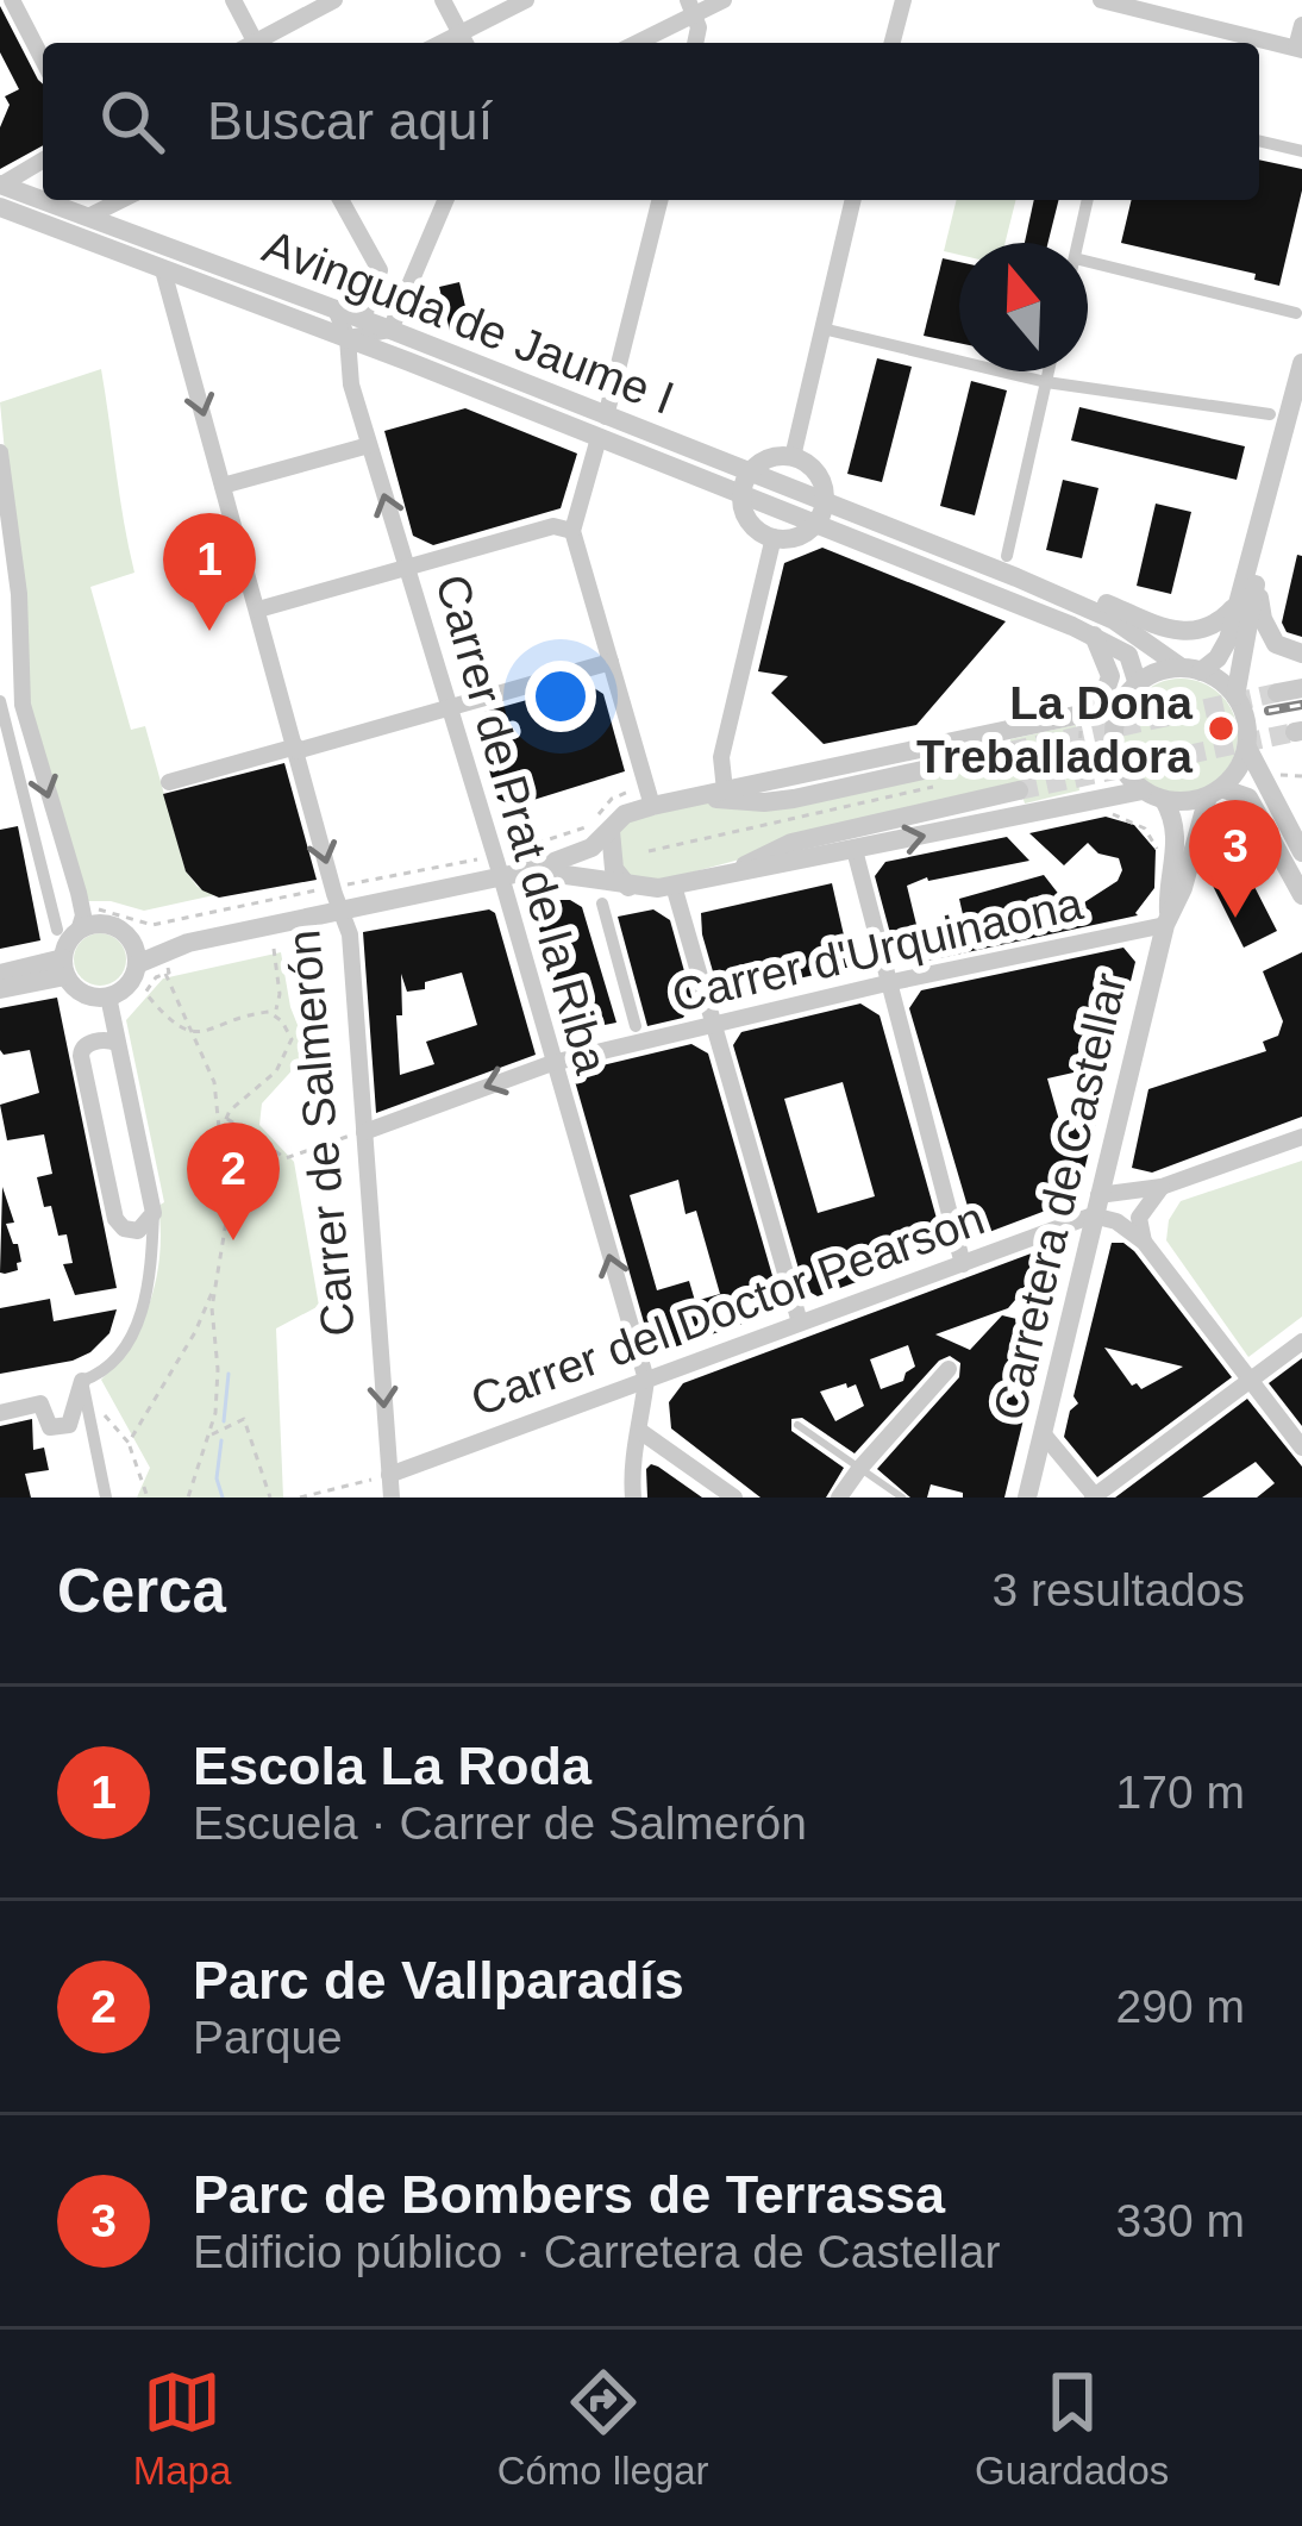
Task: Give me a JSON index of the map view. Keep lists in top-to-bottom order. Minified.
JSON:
{"streets":{"street":["Avinguda de Jaume I","Carrer de Prat de la Riba","Carrer d'Urquinaona","Carrer de Salmerón","Carretera de Castellar","Carrer del Doctor Pearson"]},"crossings":[["Avinguda de Jaume I","Carrer de Prat de la Riba"],["Avinguda de Jaume I","Carrer de Salmerón"],["Avinguda de Jaume I","Carretera de Castellar"],["Carrer de Prat de la Riba","Carrer d'Urquinaona"],["Carrer de Prat de la Riba","Carrer del Doctor Pearson"],["Carrer d'Urquinaona","Carrer de Salmerón"],["Carrer d'Urquinaona","Carretera de Castellar"],["Carrer de Salmerón","Carrer del Doctor Pearson"],["Carretera de Castellar","Carrer del Doctor Pearson"]],"one_way":["Carrer de Prat de la Riba","Carrer de Salmerón"],"places":["La Dona Treballadora"],"north":"top","page":{"search":"Buscar aquí","pins":["1","3","2"],"heading":["Cerca","3 resultados"],"list":[{"mark":"1","name":"Escola La Roda","note":"Escuela · Carrer de Salmerón","value":"170 m"},{"mark":"2","name":"Parc de Vallparadís","note":"Parque","value":"290 m"},{"mark":"3","name":"Parc de Bombers de Terrassa","note":"Edificio público · Carretera de Castellar","value":"330 m"}],"nav":["Mapa","Cómo llegar","Guardados"]}}
